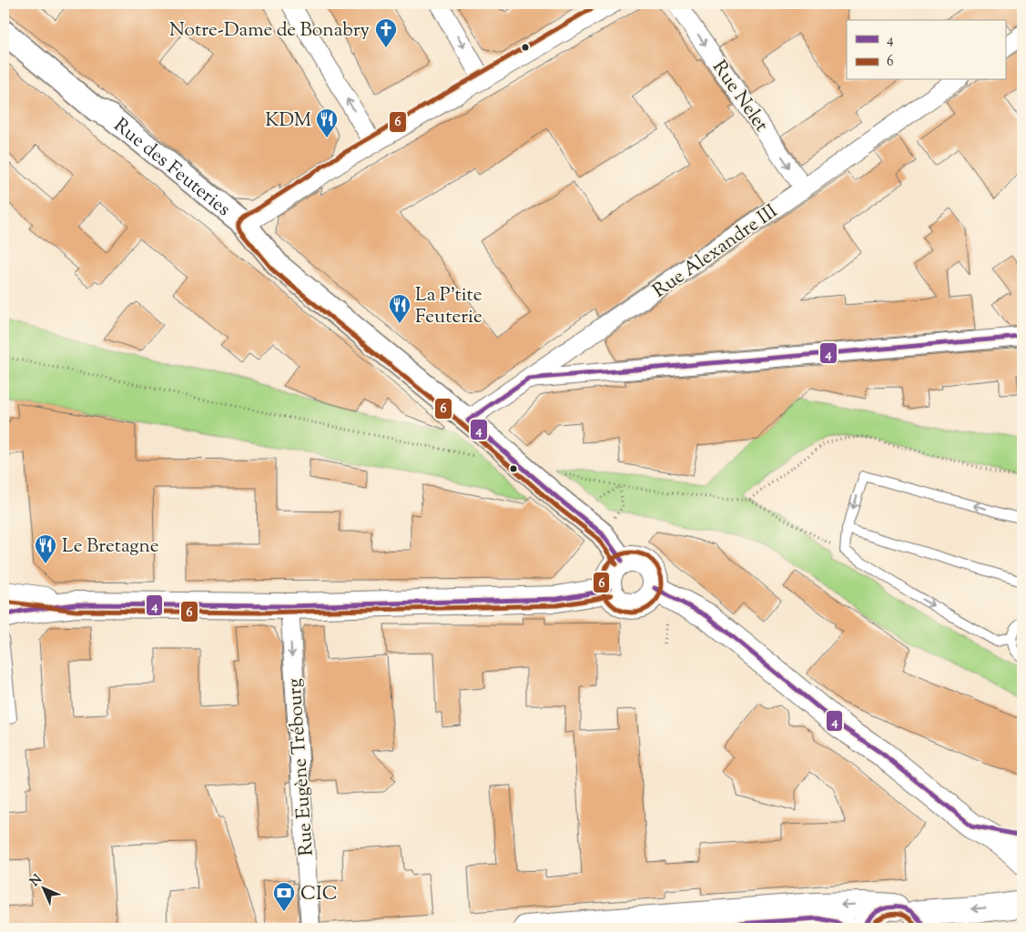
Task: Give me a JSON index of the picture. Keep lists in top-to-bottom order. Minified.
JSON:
{"streets":{"street":["Rue Nelet","Rue des Feuteries","Rue Alexandre III","Rue Eugène Trébourg"]},"crossings":[["Rue Nelet","Rue Alexandre III"],["Rue des Feuteries","Rue Alexandre III"]],"one_way":["Rue Nelet","Rue Eugène Trébourg"],"places":{"church":["Notre-Dame de Bonabry"],"restaurant":["KDM","La P'tite Feuterie","Le Bretagne"],"bank":["CIC"]},"lines":["transit line 6","transit line 4"],"legend":["4","6"],"north":"top left"}
